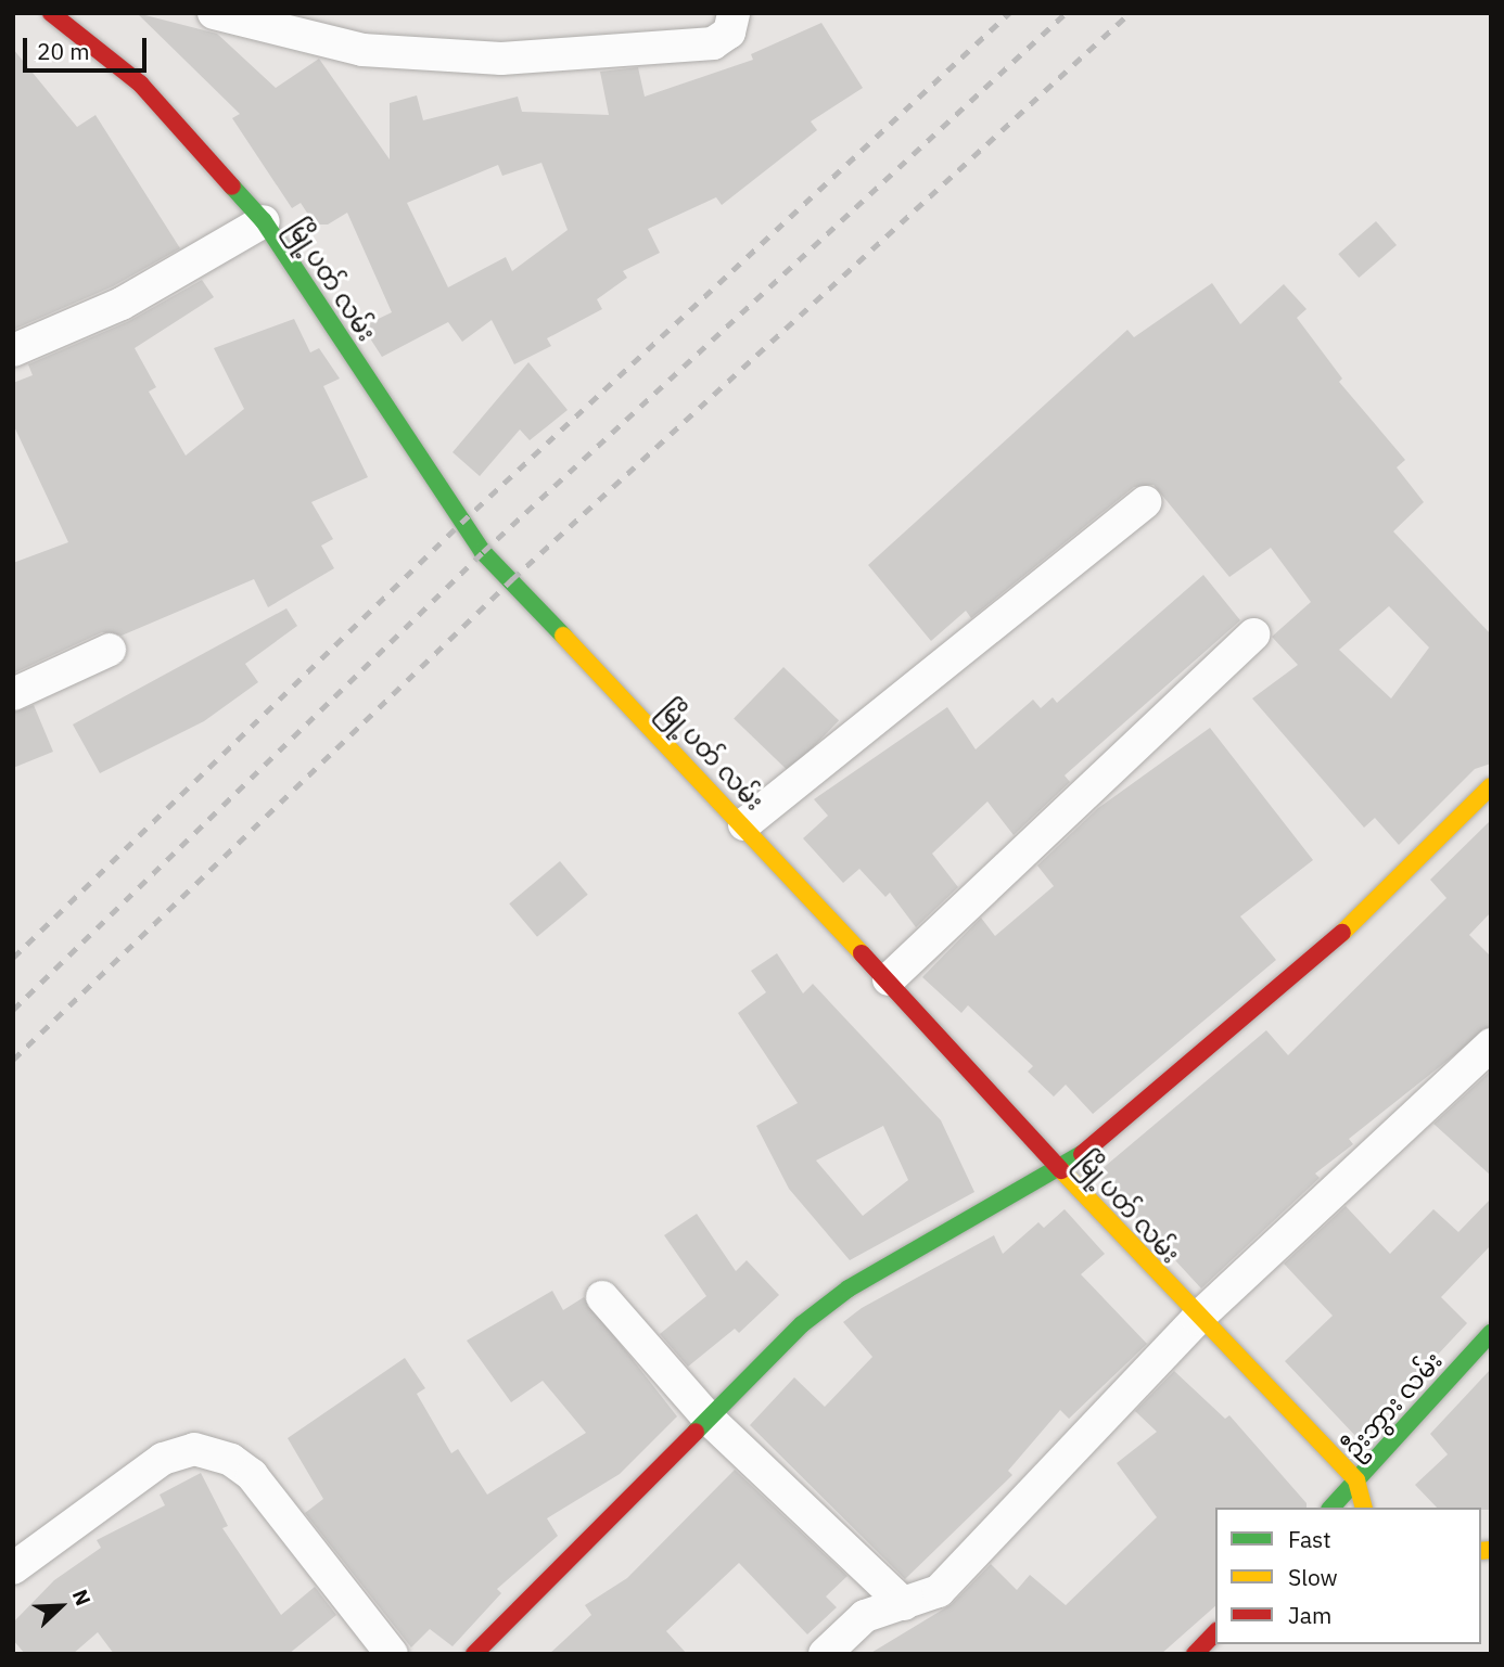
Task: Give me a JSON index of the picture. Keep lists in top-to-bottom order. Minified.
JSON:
{"streets":{"street":["မြို့ပတ် လမ်း","ဦးဘွား လမ်း"]},"crossings":[["မြို့ပတ် လမ်း","ဦးဘွား လမ်း"]],"legend":["Fast","Slow","Jam"],"scale_bar":"20 m","north":"top right"}
